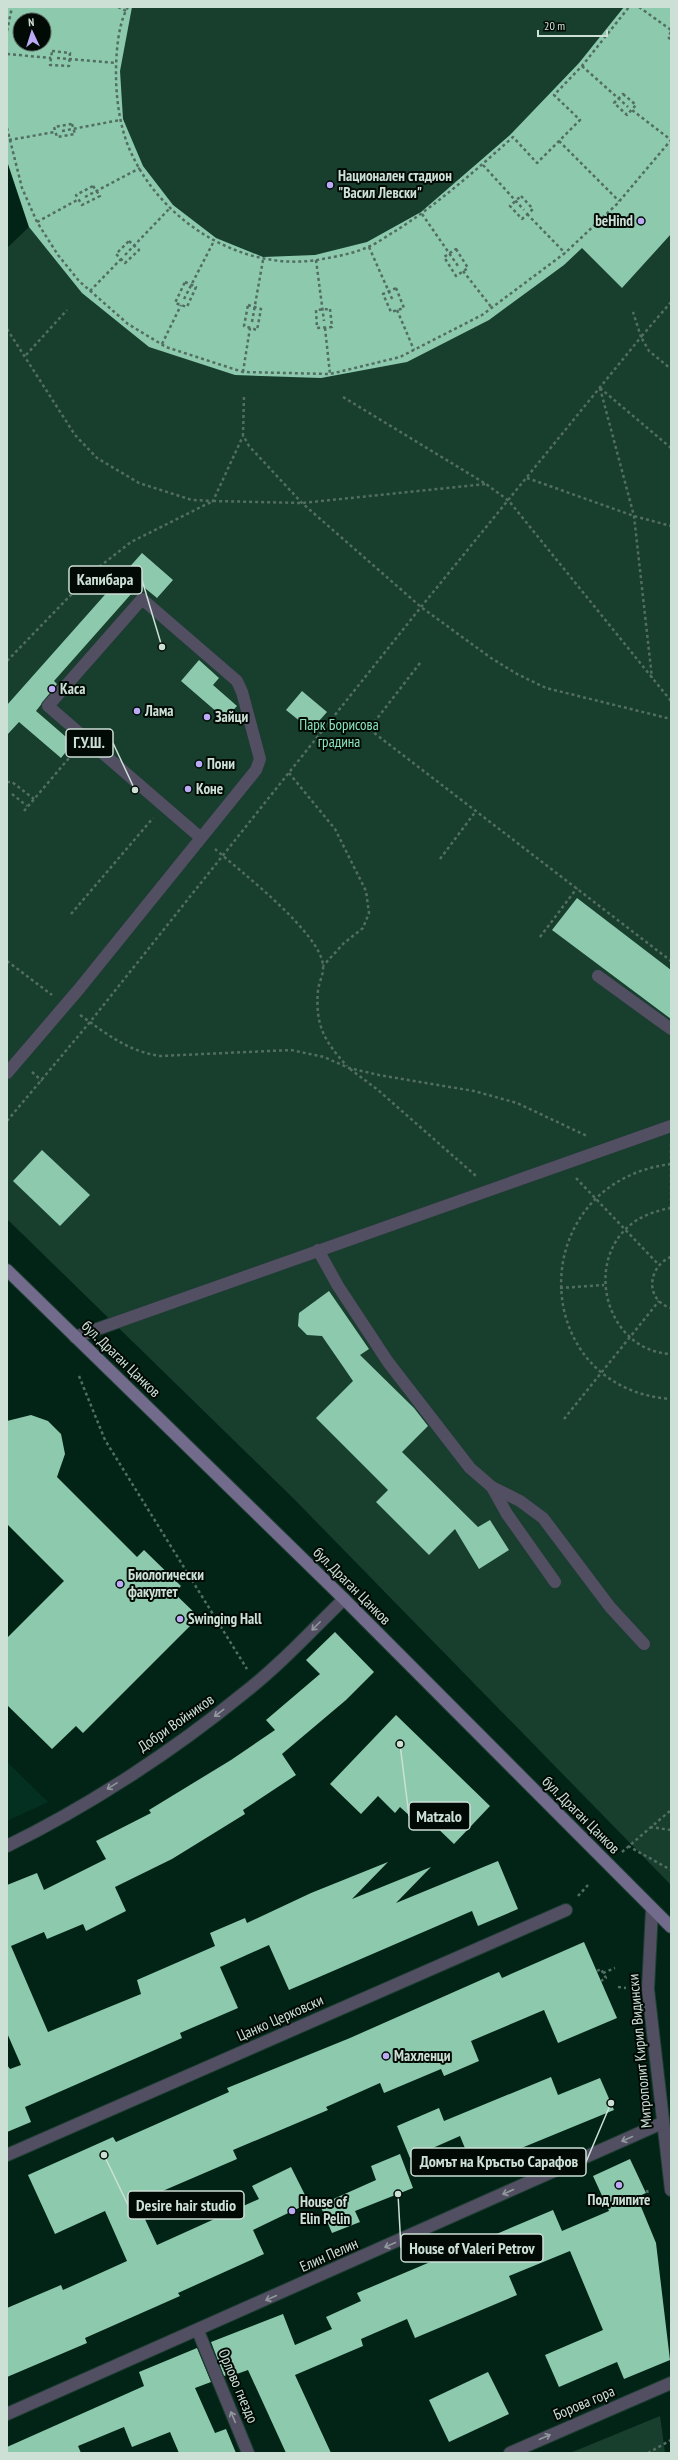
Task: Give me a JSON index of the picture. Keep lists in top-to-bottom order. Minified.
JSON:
{"streets":{"street":["бул. Драган Цанков","Добри Войников","Цанко Церковски","Митрополит Кирил Видински","Елин Пелин","Орлово гнездо","Борова гора"]},"crossings":[["бул. Драган Цанков","Добри Войников"],["бул. Драган Цанков","Митрополит Кирил Видински"],["Митрополит Кирил Видински","Елин Пелин"],["Елин Пелин","Орлово гнездо"]],"one_way":["Добри Войников","Елин Пелин","Орлово гнездо","Борова гора"],"parks":["Парк Борисова градина"],"places":["Национален стадион \"Васил Левски\"","beHind","Капибара","Каса","Лама","Зайци","Пони","Коне","Г.У.Ш.","Биологически факултет","Swinging Hall","Matzalo","Махленци","Домът на Кръстьо Сарафов","Desire hair studio","Под липите","House of Valeri Petrov","House of Elin Pelin"],"scale_bar":"20 m","north":"top"}
